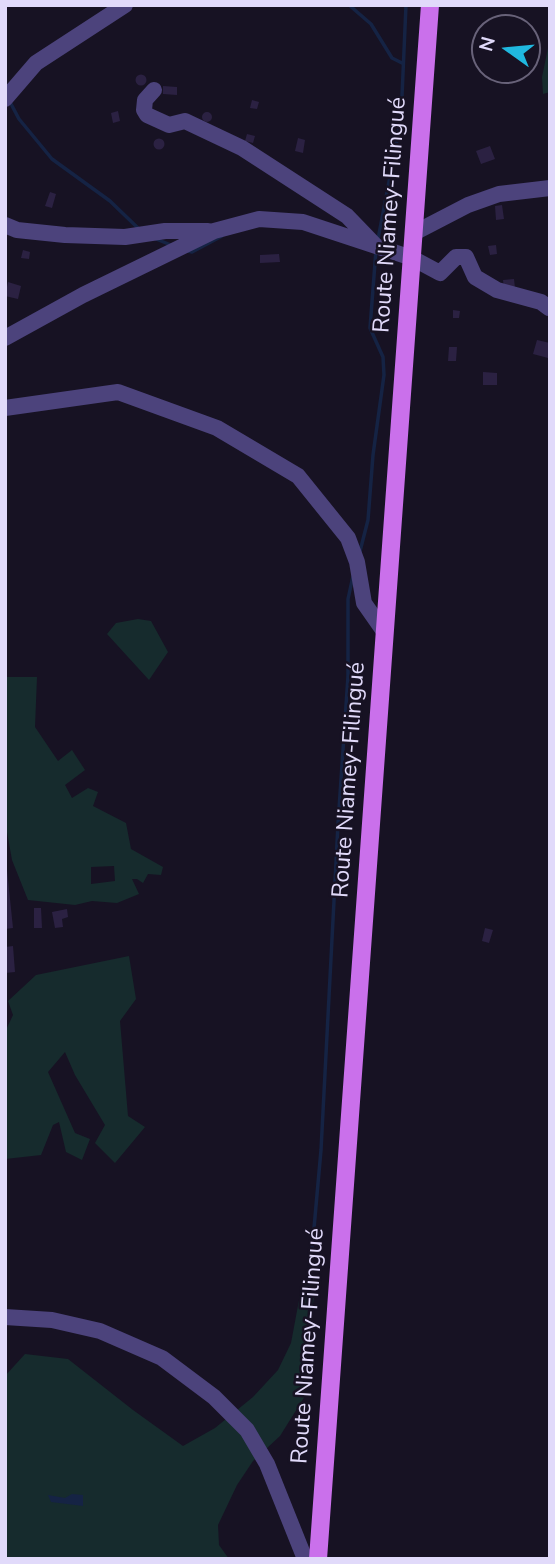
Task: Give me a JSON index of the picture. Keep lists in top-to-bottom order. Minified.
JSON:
{"streets":{"main road":["Route Niamey-Filingué"]},"north":"left"}
